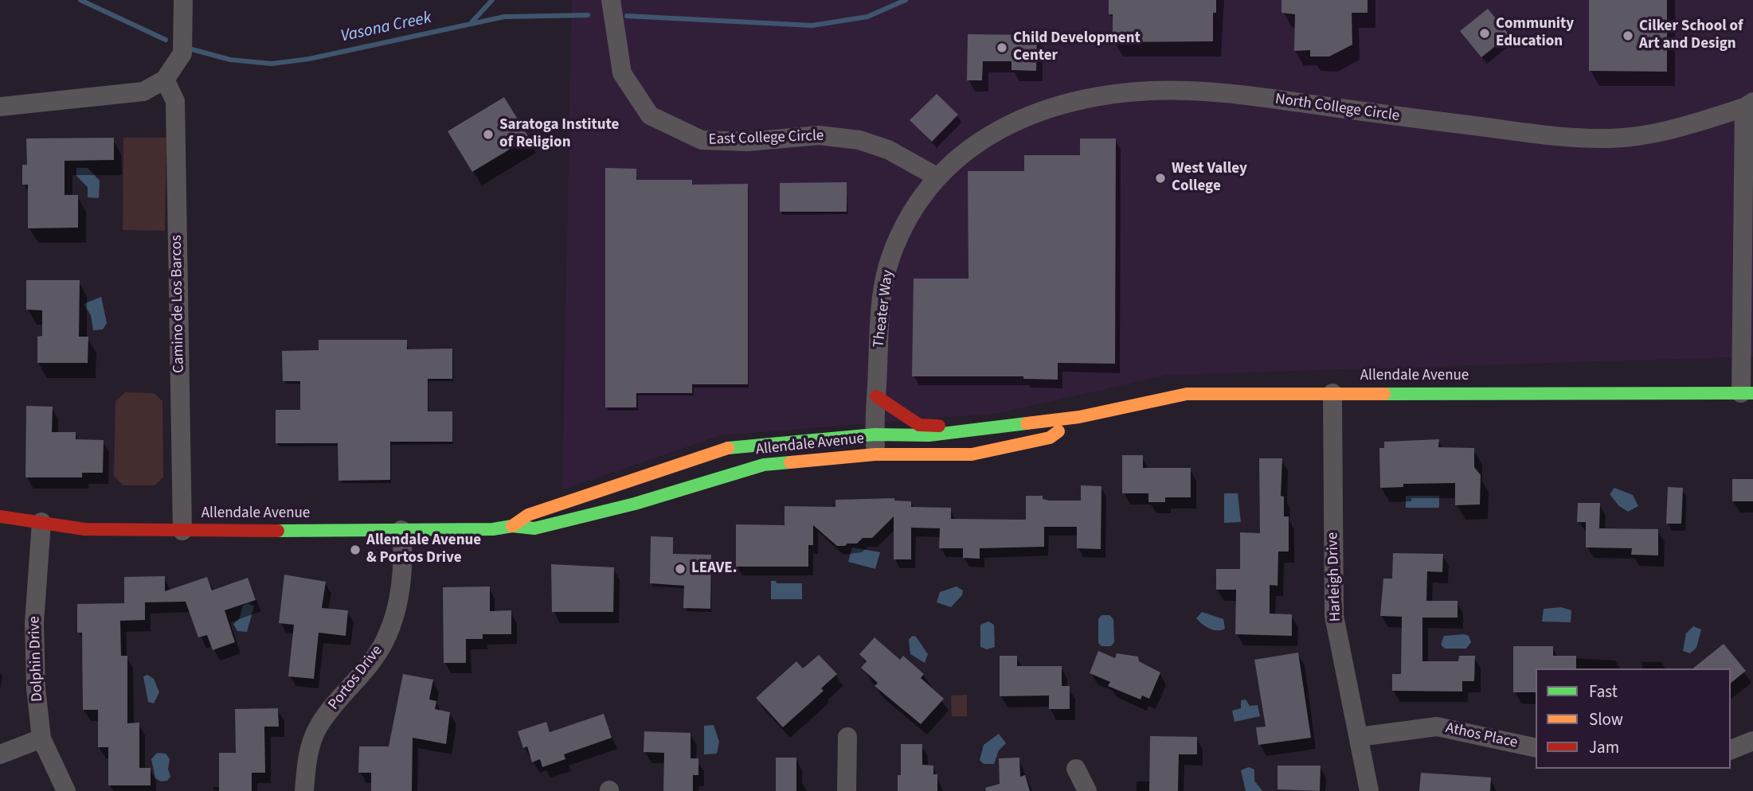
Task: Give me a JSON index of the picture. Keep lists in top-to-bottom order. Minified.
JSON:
{"streets":{"street":["North College Circle","East College Circle","Camino de Los Barcos","Theater Way","Allendale Avenue","Harleigh Drive","Dolphin Drive","Portos Drive","Athos Place"]},"crossings":[["North College Circle","East College Circle"],["North College Circle","Theater Way"],["East College Circle","Theater Way"],["Camino de Los Barcos","Allendale Avenue"],["Theater Way","Allendale Avenue"],["Allendale Avenue","Harleigh Drive"],["Allendale Avenue","Dolphin Drive"],["Allendale Avenue","Portos Drive"],["Harleigh Drive","Athos Place"]],"water":["Vasona Creek"],"places":["Community Education","Cilker School of Art and Design","Child Development Center","Saratoga Institute of Religion","West Valley College","Allendale Avenue & Portos Drive","LEAVE."],"legend":["Fast","Slow","Jam"]}
